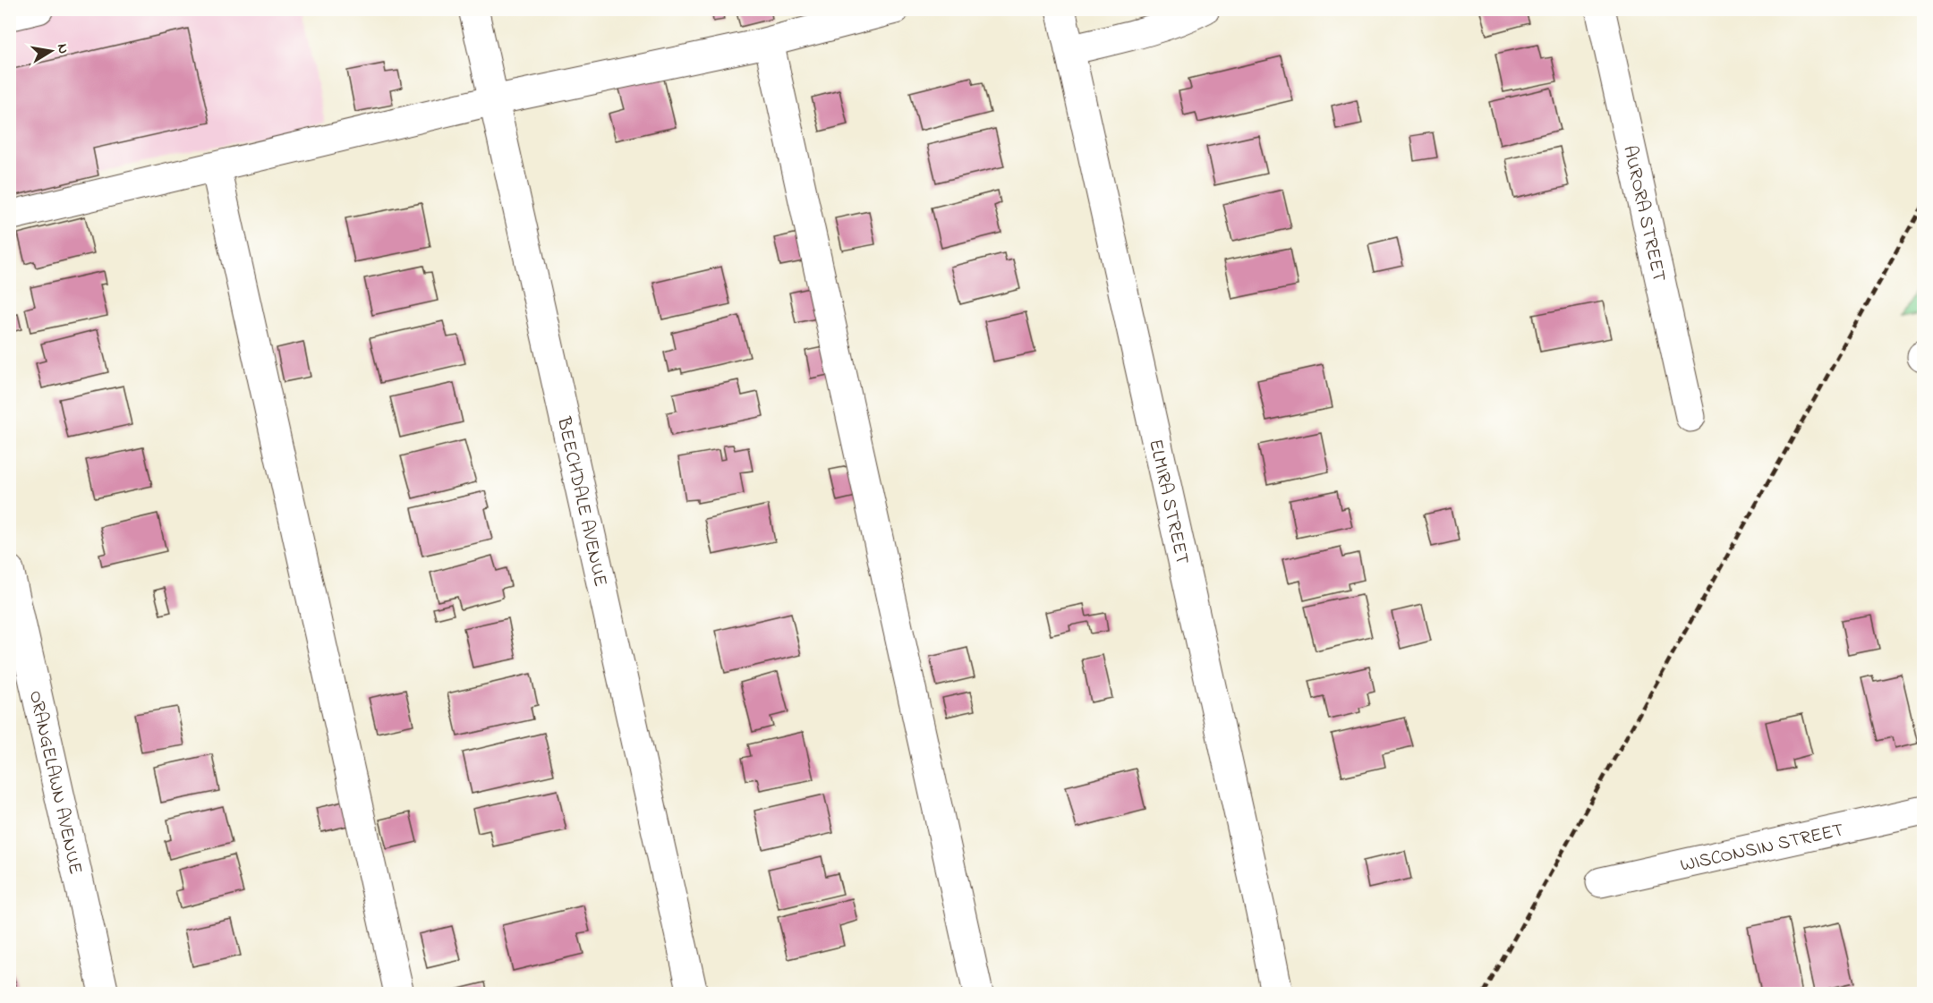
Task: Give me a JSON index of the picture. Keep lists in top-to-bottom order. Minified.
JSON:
{"streets":{"street":["AURORA STREET","BEECHDALE AVENUE","ELMIRA STREET","ORANGELAWN AVENUE","WISCONSIN STREET"]},"north":"right"}
